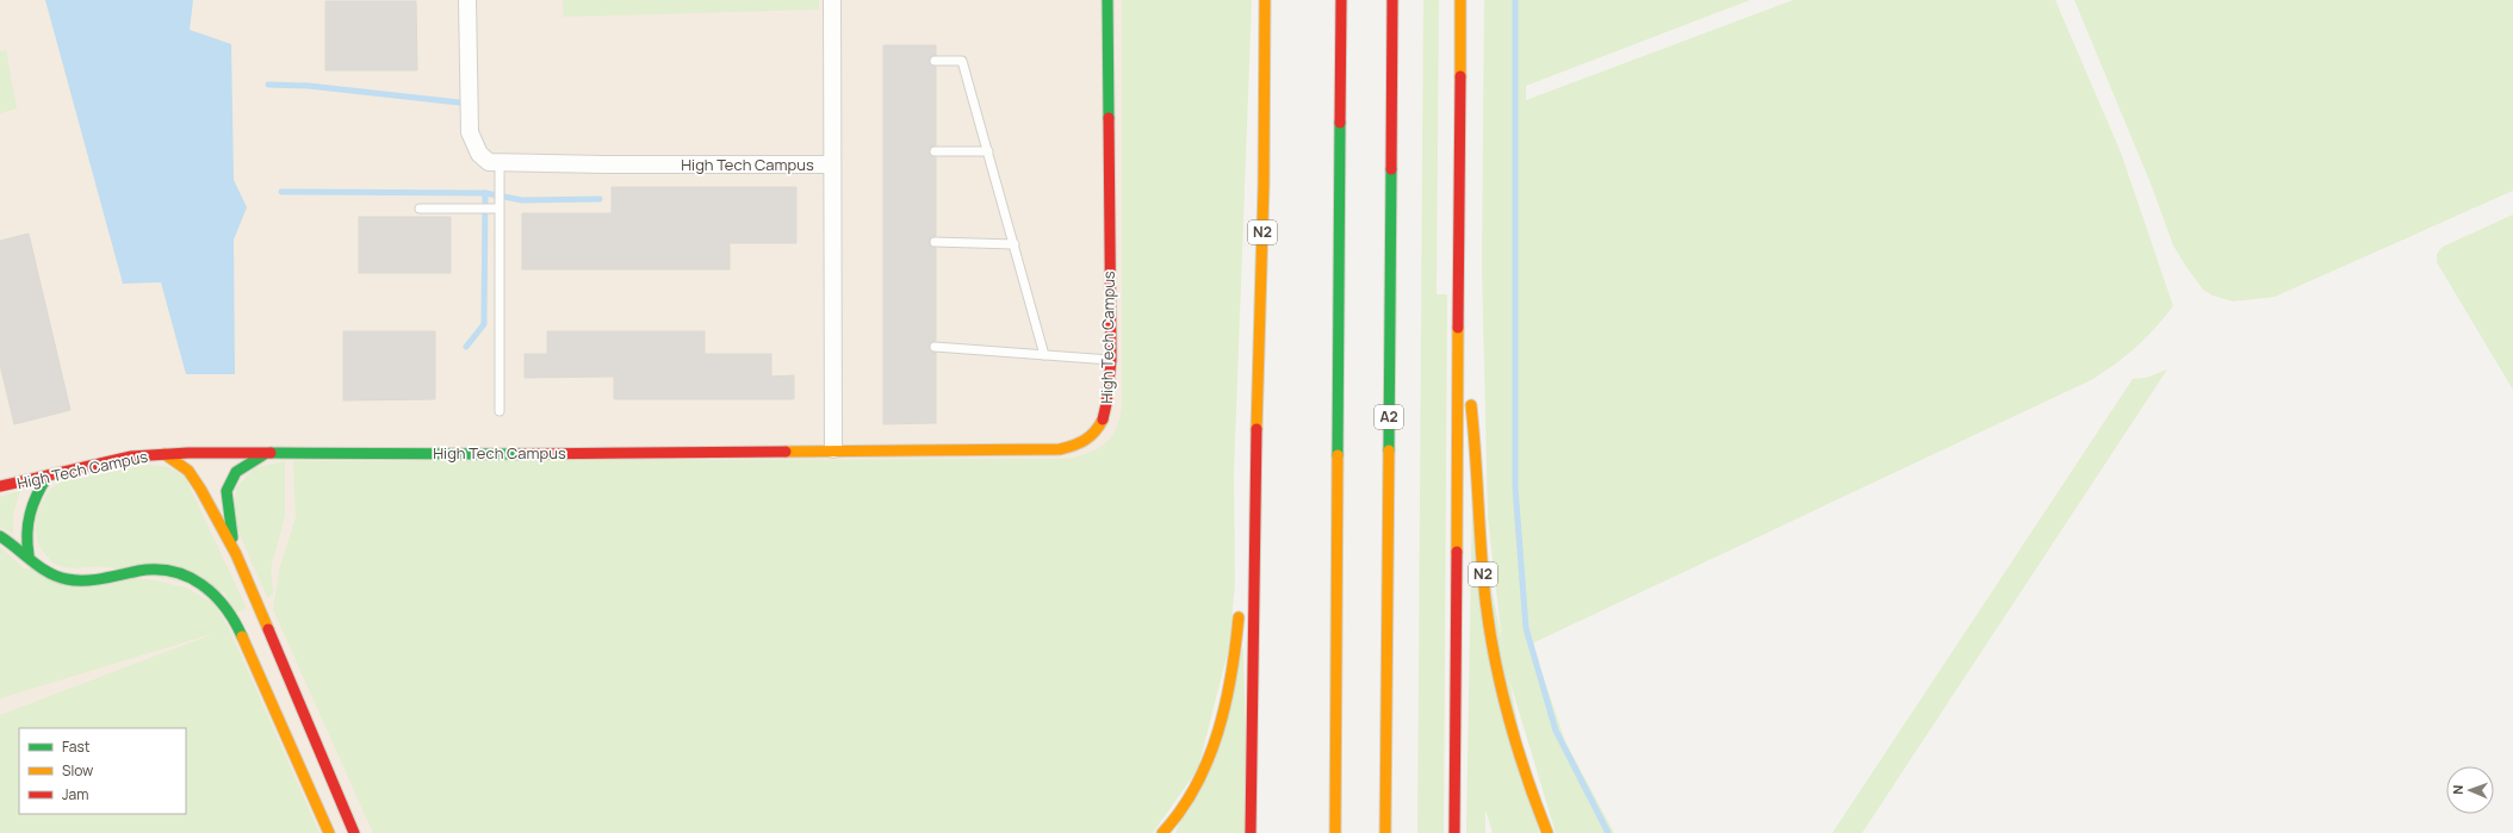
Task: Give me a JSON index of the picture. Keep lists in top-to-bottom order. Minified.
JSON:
{"streets":{"main road":["High Tech Campus","N2","A2"]},"legend":["Fast","Slow","Jam"],"north":"left"}
